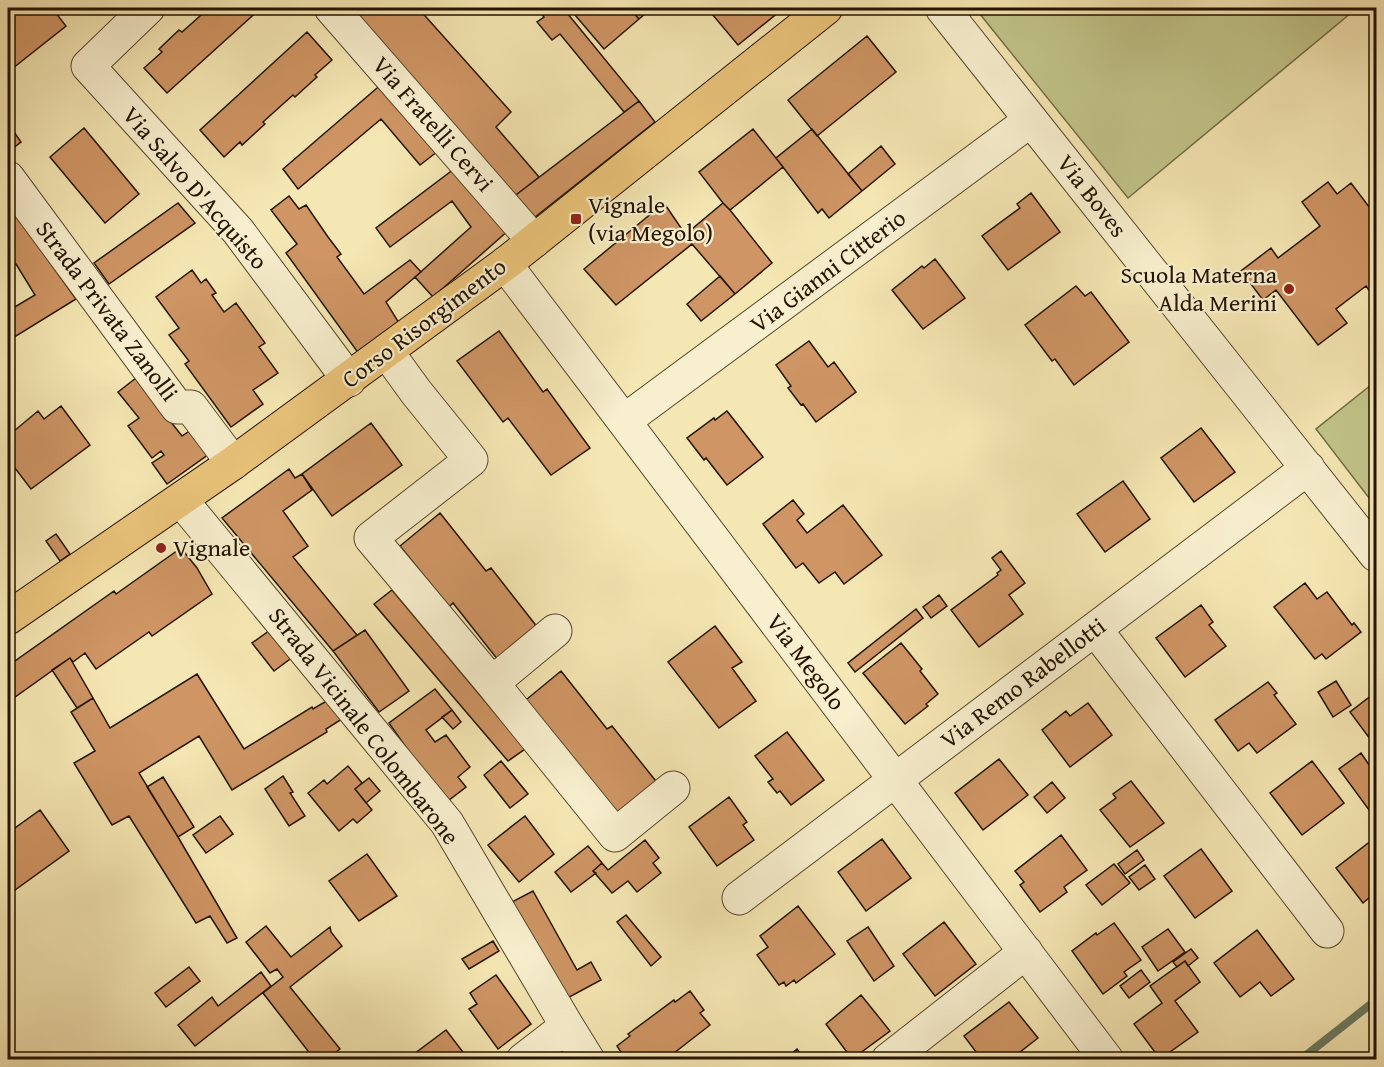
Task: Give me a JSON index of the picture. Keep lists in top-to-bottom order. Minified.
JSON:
{"streets":{"main road":["Corso Risorgimento"],"street":["Via Fratelli Cervi","Via Salvo D'Acquisto","Via Boves","Via Gianni Citterio","Strada Privata Zanolli","Via Megolo","Via Remo Rabellotti","Strada Vicinale Colombarone"]},"crossings":[["Via Fratelli Cervi","Corso Risorgimento"],["Via Salvo D'Acquisto","Corso Risorgimento"],["Via Boves","Via Gianni Citterio"],["Via Boves","Via Remo Rabellotti"],["Via Gianni Citterio","Via Megolo"],["Strada Privata Zanolli","Corso Risorgimento"],["Corso Risorgimento","Via Megolo"],["Corso Risorgimento","Strada Vicinale Colombarone"],["Via Megolo","Via Remo Rabellotti"]],"places":{"transit":["Vignale (via Megolo)"],"other":["Scuola Materna Alda Merini","Vignale"]}}
